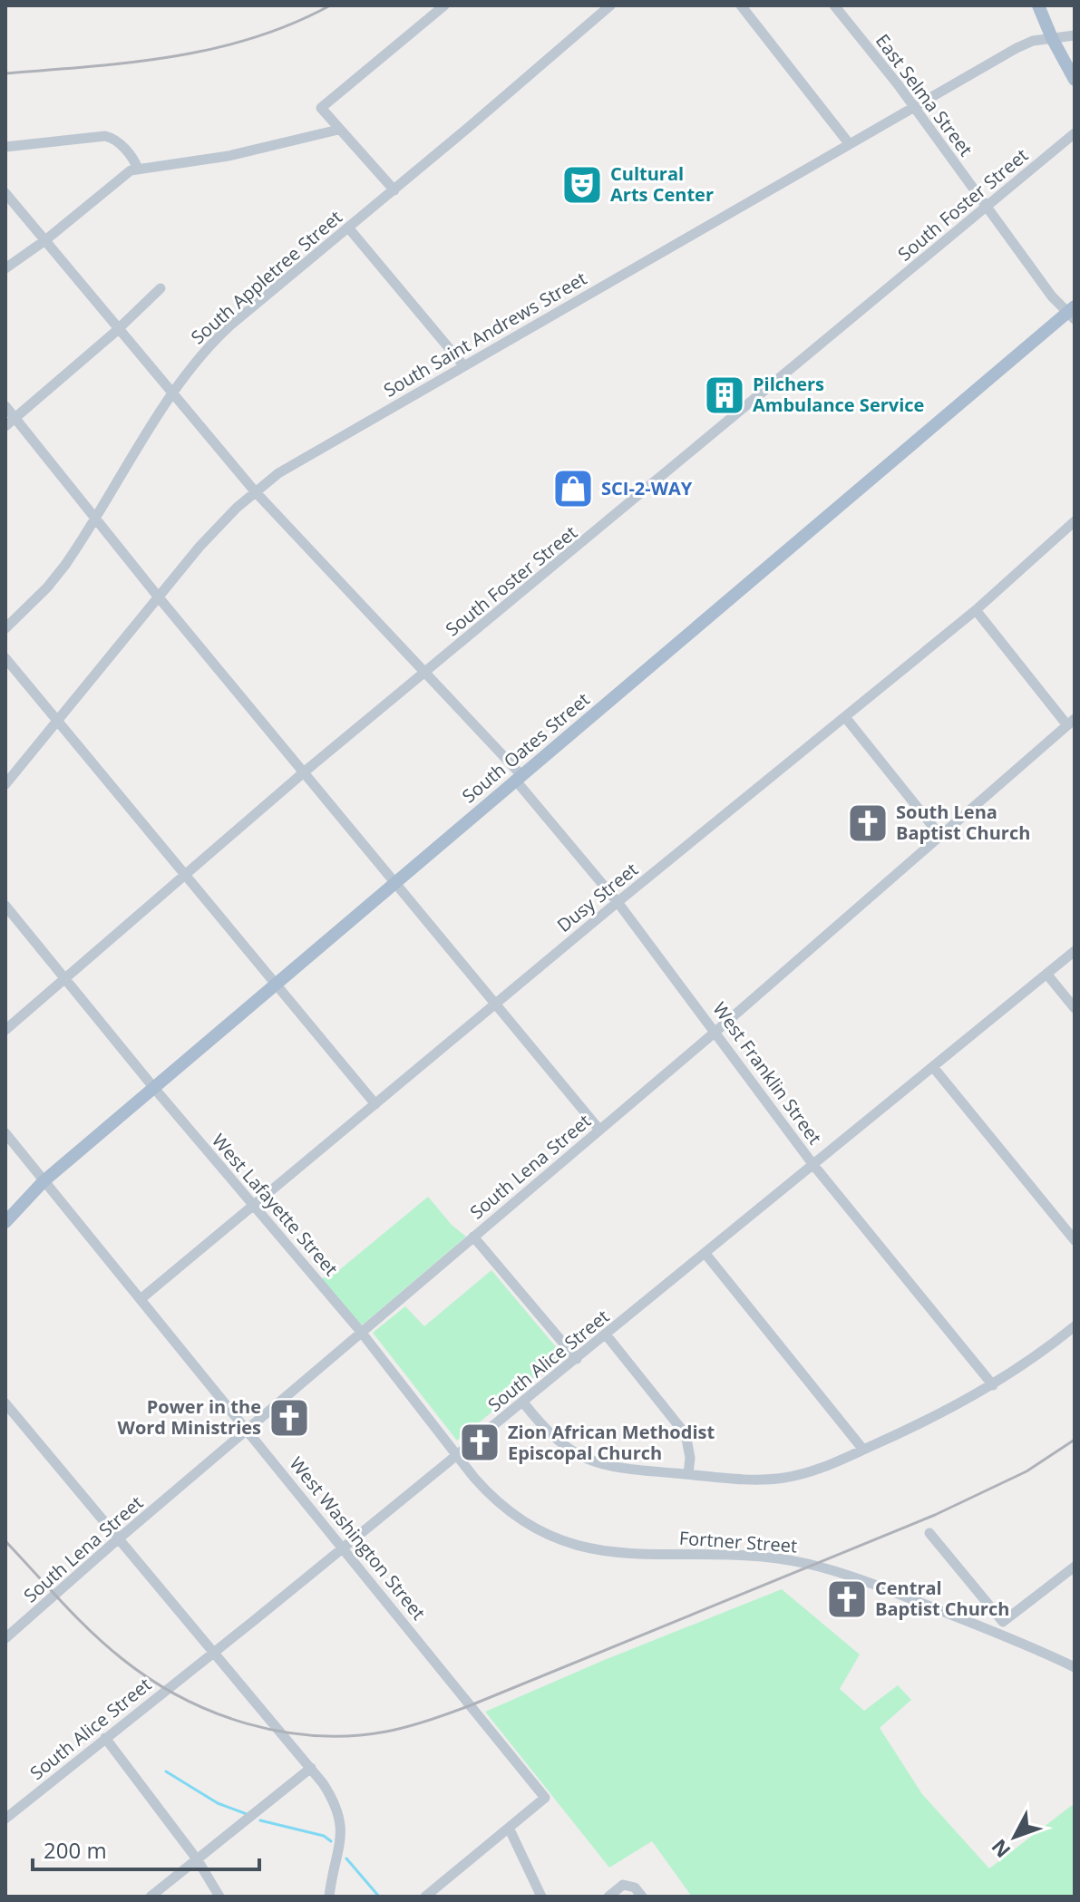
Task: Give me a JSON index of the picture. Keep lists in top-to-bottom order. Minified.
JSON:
{"streets":{"main road":["South Oates Street"],"street":["East Selma Street","South Foster Street","South Appletree Street","South Saint Andrews Street","Dusy Street","West Franklin Street","South Lena Street","West Lafayette Street","South Alice Street","West Washington Street","Fortner Street"]},"crossings":[["East Selma Street","South Foster Street"],["East Selma Street","South Saint Andrews Street"],["East Selma Street","South Oates Street"],["South Foster Street","West Franklin Street"],["South Foster Street","West Lafayette Street"],["South Appletree Street","West Franklin Street"],["South Saint Andrews Street","West Franklin Street"],["South Oates Street","West Franklin Street"],["South Oates Street","West Lafayette Street"],["South Oates Street","West Washington Street"],["Dusy Street","West Franklin Street"],["Dusy Street","West Lafayette Street"],["Dusy Street","West Washington Street"],["West Franklin Street","South Lena Street"],["West Franklin Street","South Alice Street"],["South Lena Street","West Lafayette Street"],["South Lena Street","West Washington Street"],["West Lafayette Street","South Alice Street"],["West Lafayette Street","Fortner Street"],["South Alice Street","West Washington Street"],["South Alice Street","Fortner Street"]],"places":{"theatre":["Cultural Arts Center"],"building":["Pilchers Ambulance Service"],"shop":["SCI-2-WAY"],"church":["South Lena Baptist Church","Power in the Word Ministries","Zion African Methodist Episcopal Church","Central Baptist Church"]},"scale_bar":"200 m","north":"bottom left"}
